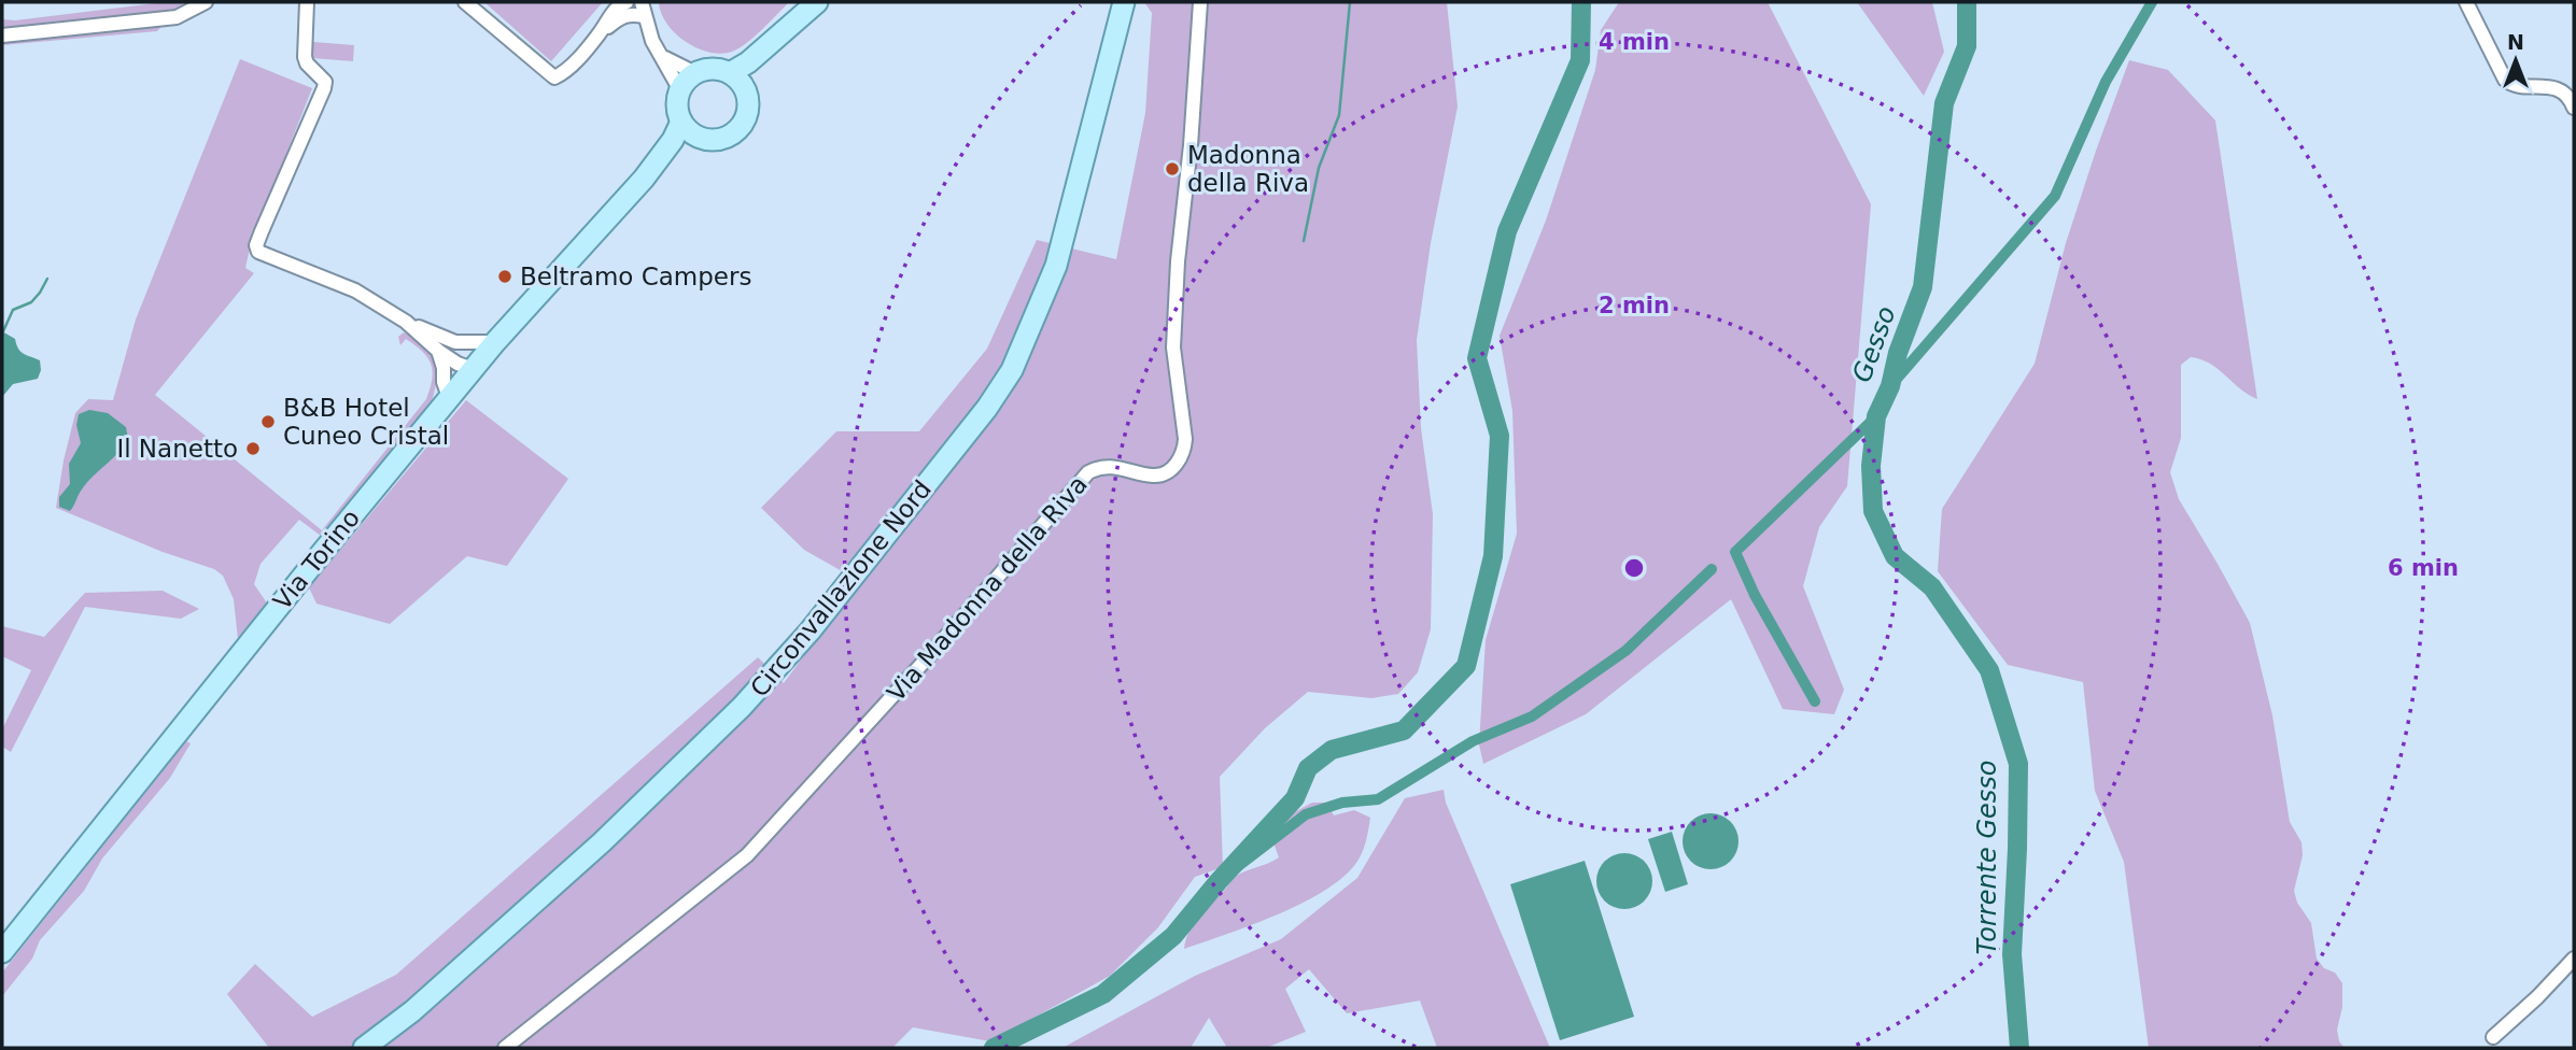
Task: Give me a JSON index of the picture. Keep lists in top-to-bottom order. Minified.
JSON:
{"streets":{"main road":["Via Torino","Circonvallazione Nord"],"street":["Via Madonna della Riva"]},"water":["Gesso","Torrente Gesso"],"places":["Madonna della Riva","Beltramo Campers","B&B Hotel Cuneo Cristal","Il Nanetto"],"north":"top","rings":["4 min","2 min","6 min"]}
